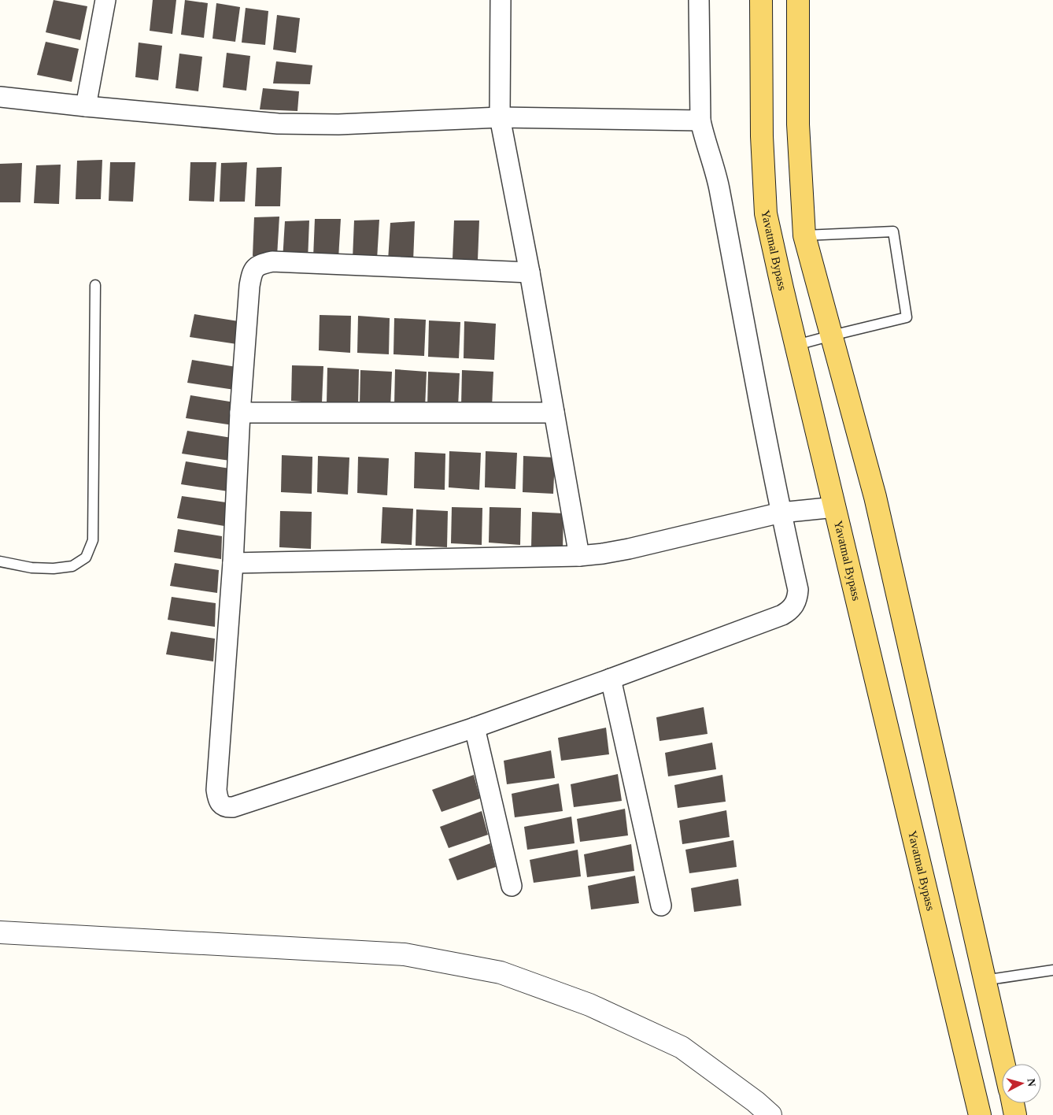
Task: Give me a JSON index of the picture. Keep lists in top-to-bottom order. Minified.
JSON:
{"streets":{"main road":["Yavatmal Bypass"]},"north":"right"}
